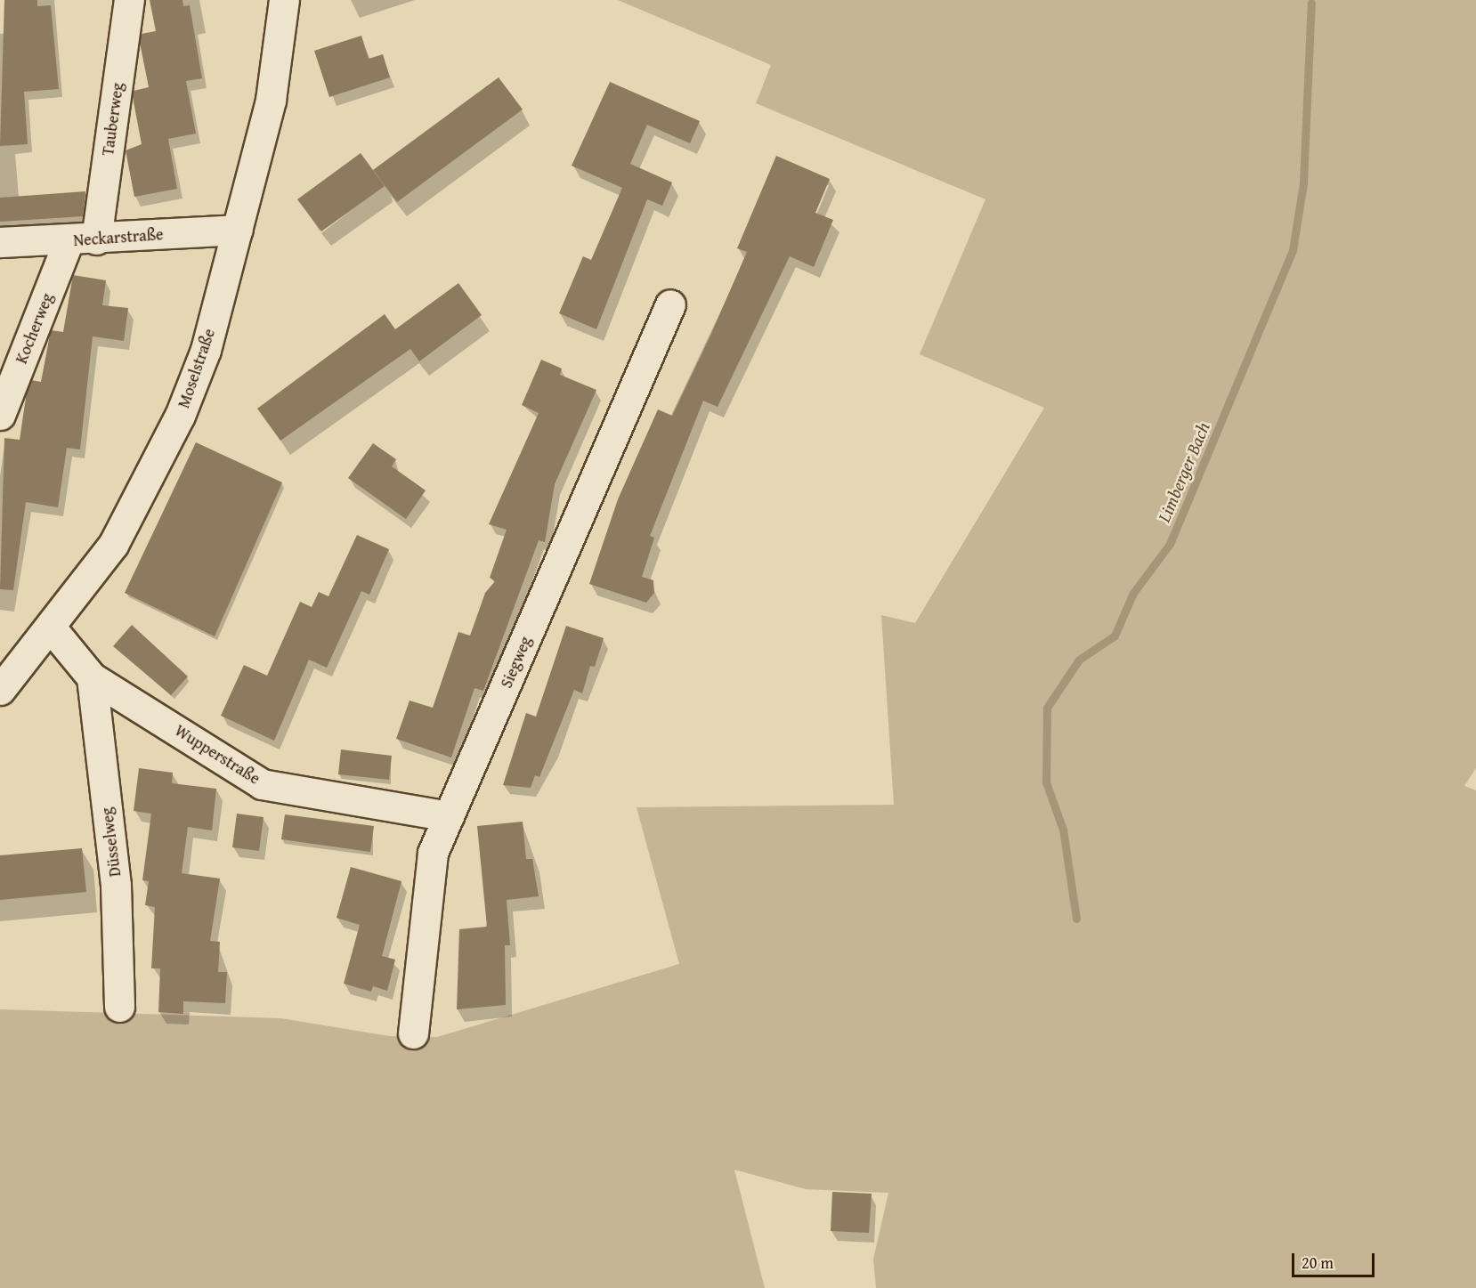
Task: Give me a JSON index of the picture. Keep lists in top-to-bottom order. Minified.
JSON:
{"streets":{"street":["Tauberweg","Neckarstraße","Kocherweg","Moselstraße","Siegweg","Wupperstraße","Düsselweg"]},"crossings":[["Tauberweg","Neckarstraße"],["Tauberweg","Kocherweg"],["Neckarstraße","Kocherweg"],["Neckarstraße","Moselstraße"],["Moselstraße","Wupperstraße"],["Siegweg","Wupperstraße"],["Wupperstraße","Düsselweg"]],"water":["Limberger Bach"],"scale_bar":"20 m"}
